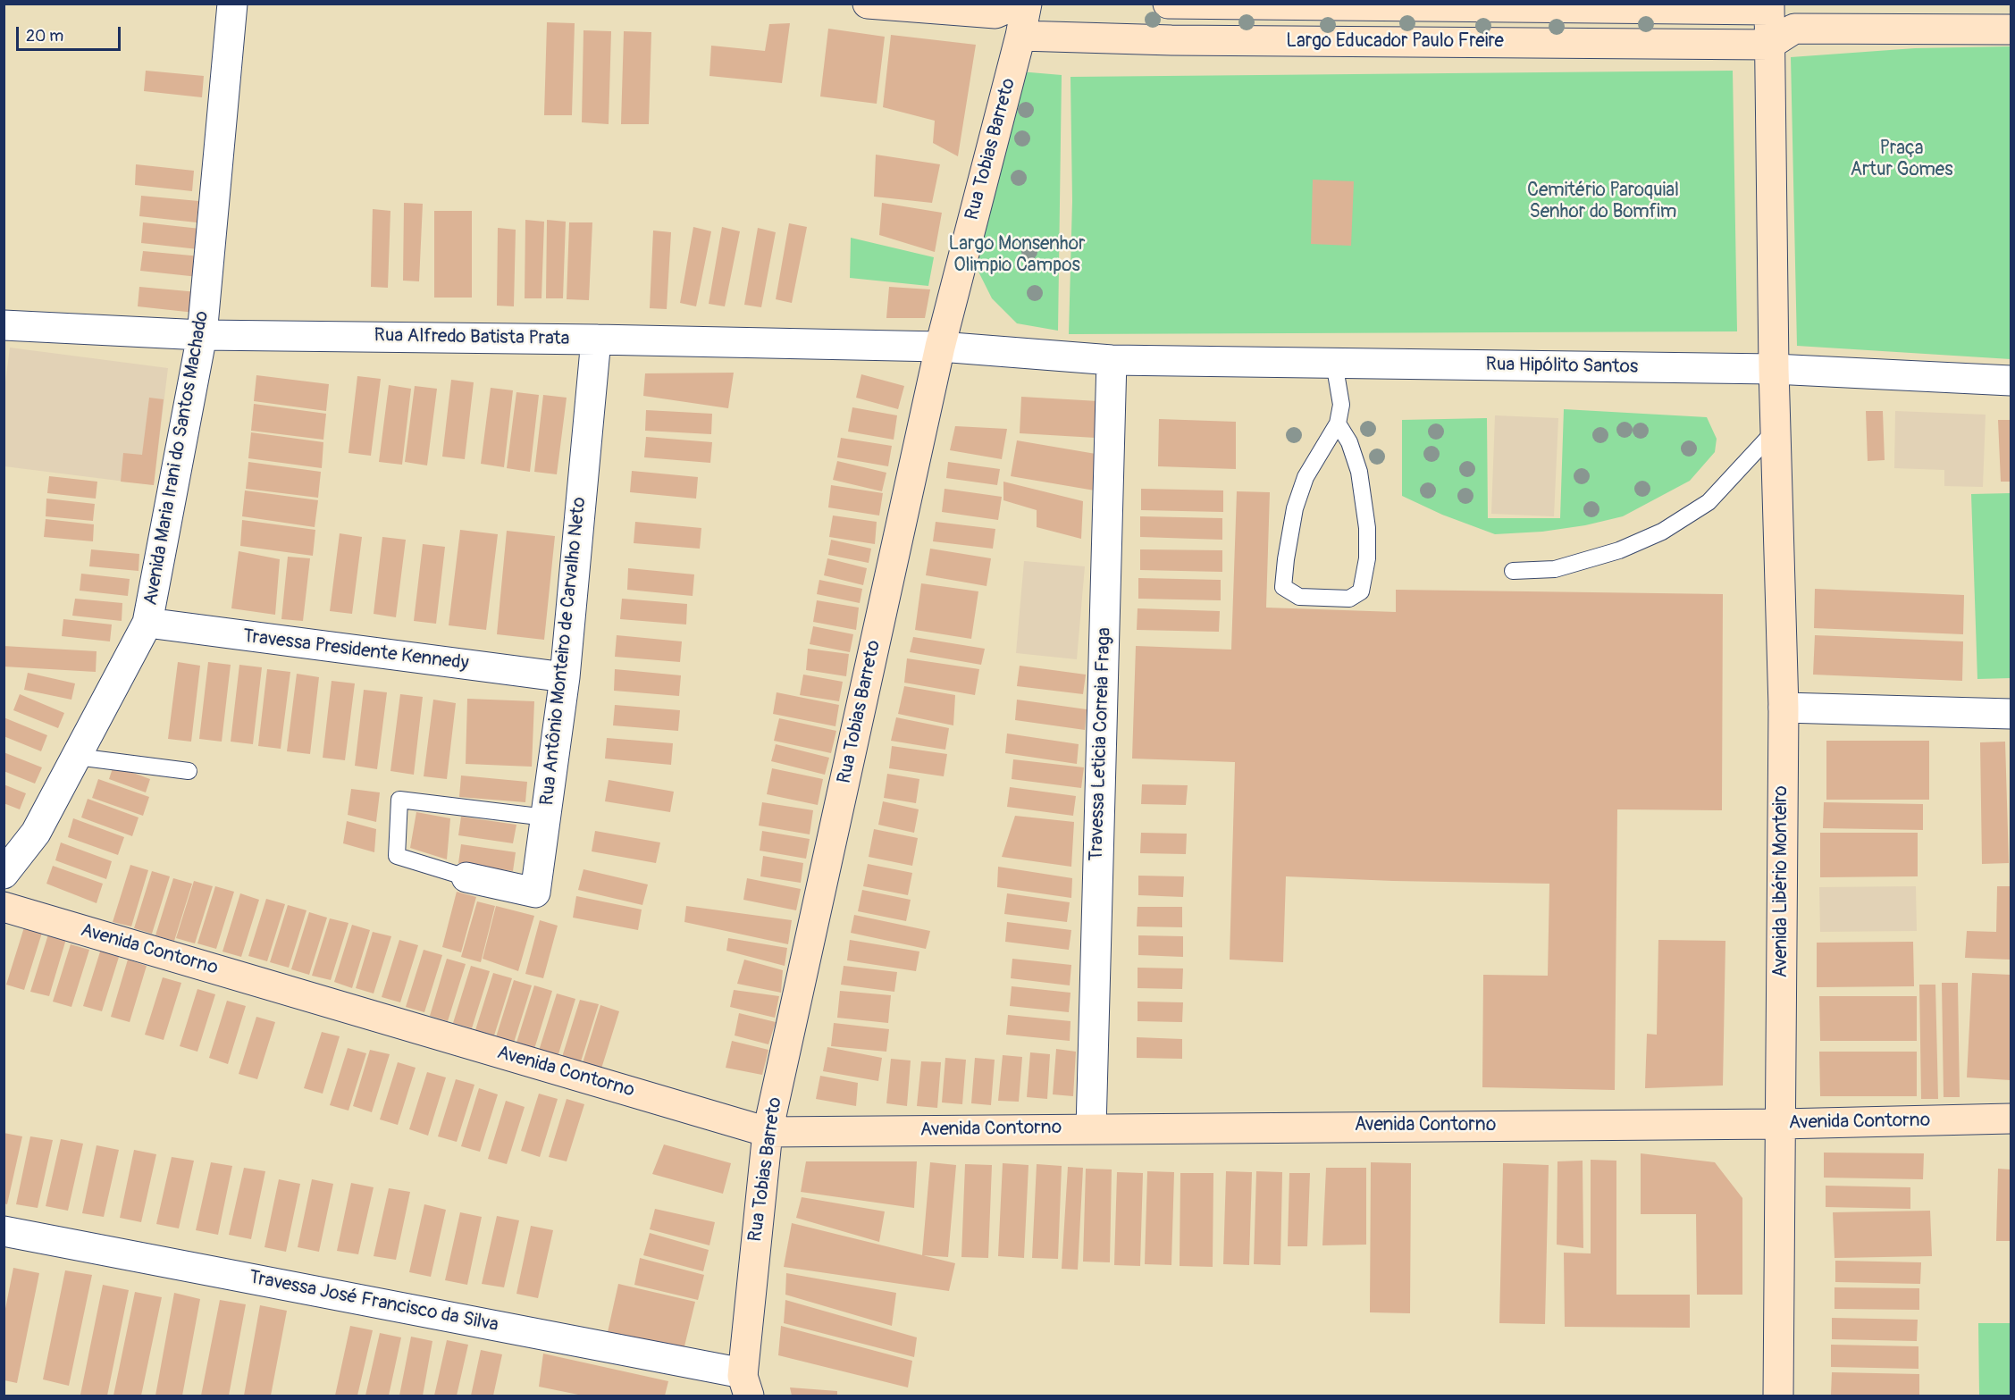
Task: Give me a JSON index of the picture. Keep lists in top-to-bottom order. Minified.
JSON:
{"streets":{"main road":["Largo Educador Paulo Freire","Rua Tobias Barreto","Avenida Libério Monteiro","Avenida Contorno"],"street":["Rua Alfredo Batista Prata","Rua Hipólito Santos","Avenida Maria Irani do Santos Machado","Travessa Presidente Kennedy","Rua Antônio Monteiro de Carvalho Neto","Travessa Leticia Correia Fraga","Travessa José Francisco da Silva"]},"crossings":[["Largo Educador Paulo Freire","Rua Tobias Barreto"],["Rua Tobias Barreto","Rua Alfredo Batista Prata"],["Rua Tobias Barreto","Avenida Contorno"],["Rua Tobias Barreto","Travessa José Francisco da Silva"],["Rua Alfredo Batista Prata","Rua Hipólito Santos"],["Rua Alfredo Batista Prata","Avenida Maria Irani do Santos Machado"],["Rua Alfredo Batista Prata","Rua Antônio Monteiro de Carvalho Neto"],["Rua Alfredo Batista Prata","Travessa Leticia Correia Fraga"],["Rua Hipólito Santos","Travessa Leticia Correia Fraga"],["Rua Hipólito Santos","Avenida Libério Monteiro"],["Avenida Maria Irani do Santos Machado","Travessa Presidente Kennedy"],["Travessa Presidente Kennedy","Rua Antônio Monteiro de Carvalho Neto"],["Travessa Leticia Correia Fraga","Avenida Contorno"],["Avenida Libério Monteiro","Avenida Contorno"]],"parks":["Praça Artur Gomes","Cemitério Paroquial Senhor do Bomfim","Largo Monsenhor Olimpio Campos"],"scale_bar":"20 m"}
